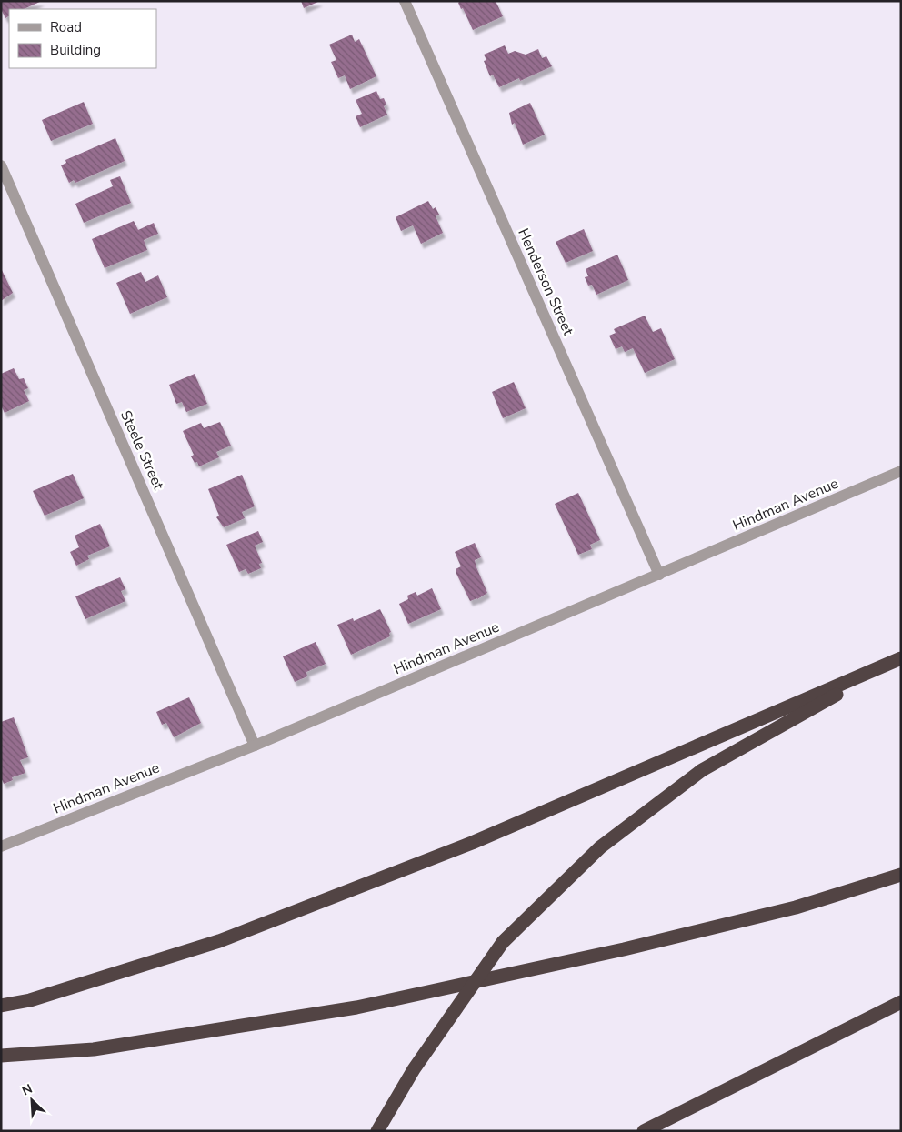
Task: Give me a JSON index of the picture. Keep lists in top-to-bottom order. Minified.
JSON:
{"streets":{"street":["Henderson Street","Steele Street","Hindman Avenue"]},"crossings":[["Henderson Street","Hindman Avenue"],["Steele Street","Hindman Avenue"]],"legend":["Road","Building"],"north":"top left"}
